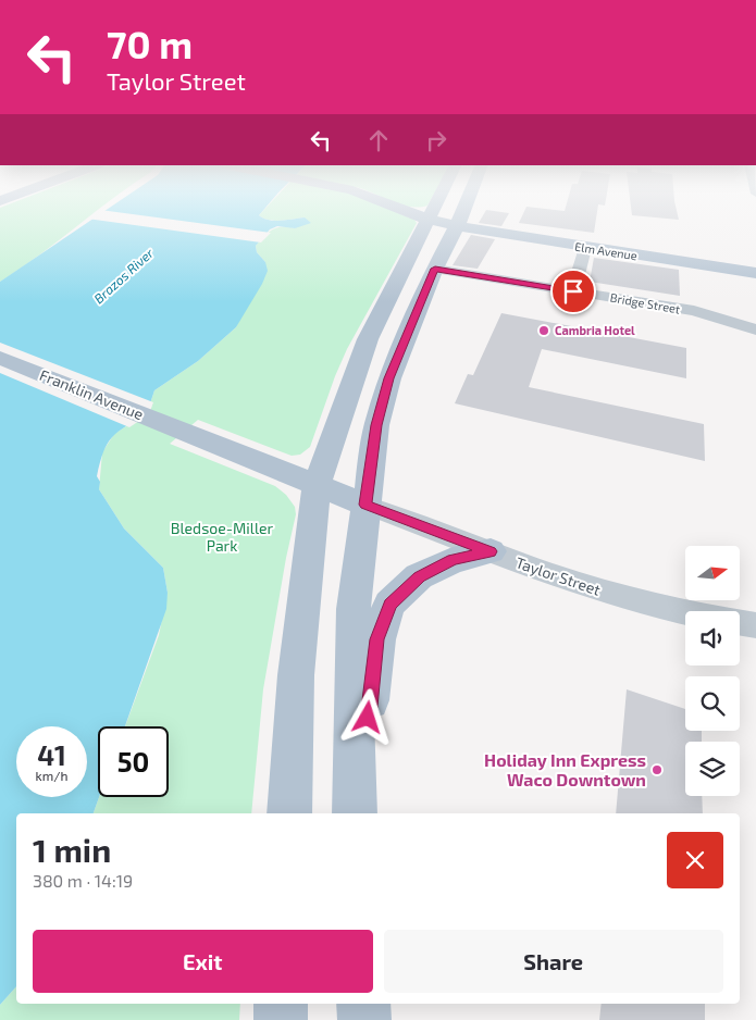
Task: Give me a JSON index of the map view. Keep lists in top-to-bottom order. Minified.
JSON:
{"streets":{"main road":["Elm Avenue","Franklin Avenue","Taylor Street"],"street":["Bridge Street"]},"crossings":[["Franklin Avenue","Taylor Street"]],"water":["Brazos River"],"parks":["Bledsoe-Miller Park"],"places":["Cambria Hotel","Holiday Inn Express Waco Downtown"],"north":"right","page":{"turn":["70 m","Taylor Street"],"speed":"41 km/h","limit":"50","heading":["1 min","380 m · 14:19"],"buttons":["Exit","Share"]}}
